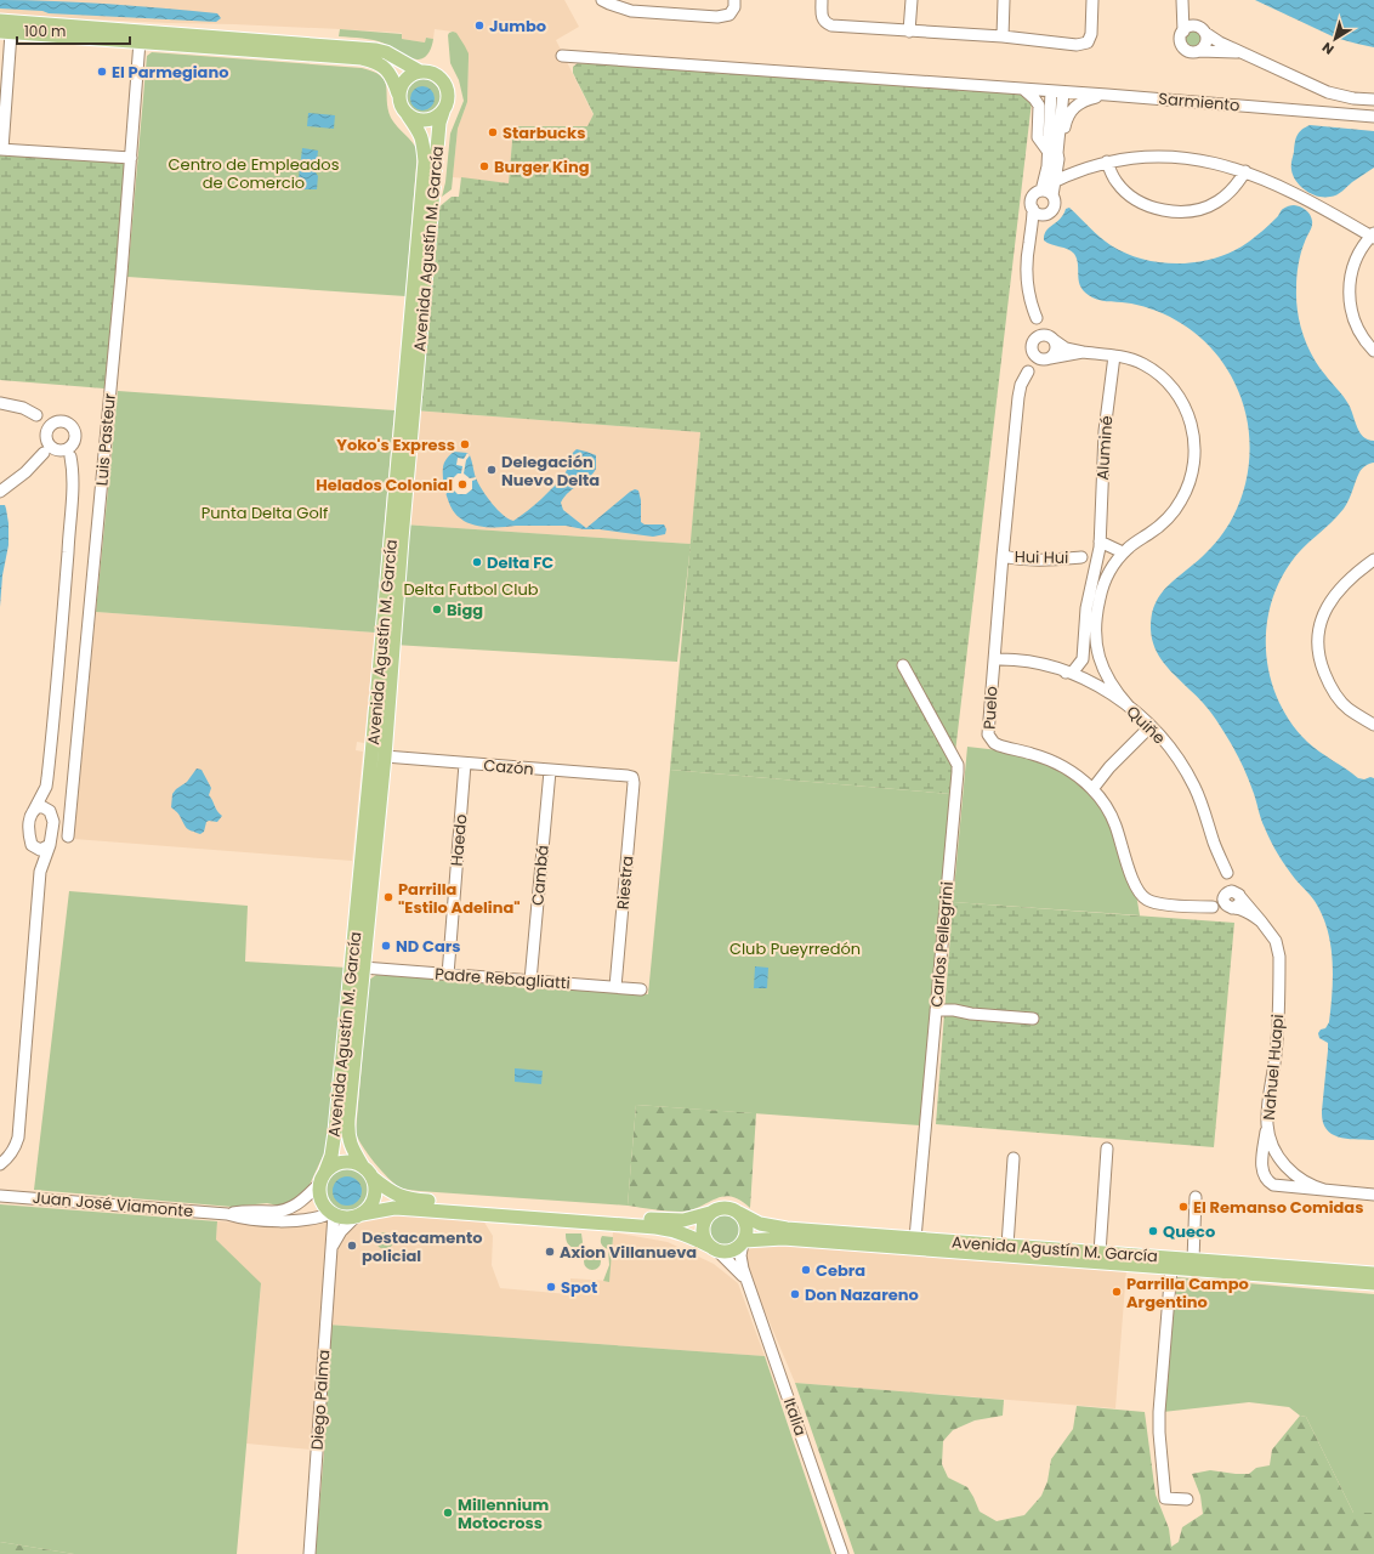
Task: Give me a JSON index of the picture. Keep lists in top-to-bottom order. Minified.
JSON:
{"streets":{"main road":["Avenida Agustín M. García"],"street":["Sarmiento","Luis Pasteur","Aluminé","Hui Hui","Puelo","Quiñe","Cazón","Haedo","Cambá","Riestra","Carlos Pellegrini","Padre Rebagliatti","Nahuel Huapi","Juan José Viamonte","Diego Palma","Italia"]},"crossings":[["Avenida Agustín M. García","Cazón"],["Avenida Agustín M. García","Carlos Pellegrini"],["Avenida Agustín M. García","Padre Rebagliatti"],["Avenida Agustín M. García","Juan José Viamonte"],["Avenida Agustín M. García","Diego Palma"],["Avenida Agustín M. García","Italia"],["Aluminé","Quiñe"],["Hui Hui","Puelo"],["Puelo","Quiñe"],["Puelo","Nahuel Huapi"],["Quiñe","Nahuel Huapi"],["Cazón","Haedo"],["Cazón","Cambá"],["Cazón","Riestra"],["Haedo","Padre Rebagliatti"],["Cambá","Padre Rebagliatti"],["Riestra","Padre Rebagliatti"],["Juan José Viamonte","Diego Palma"]],"parks":["Centro de Empleados de Comercio","Punta Delta Golf","Delta Futbol Club","Club Pueyrredón"],"places":["Jumbo","El Parmegiano","Starbucks","Burger King","Yoko's Express","Delegación Nuevo Delta","Helados Colonial","Delta FC","Bigg","Parrilla \"Estilo Adelina\"","ND Cars","El Remanso Comidas","Queco","Destacamento policial","Axion Villanueva","Cebra","Spot","Parrilla Campo Argentino","Don Nazareno","Millennium Motocross"],"scale_bar":"100 m","north":"bottom left"}
